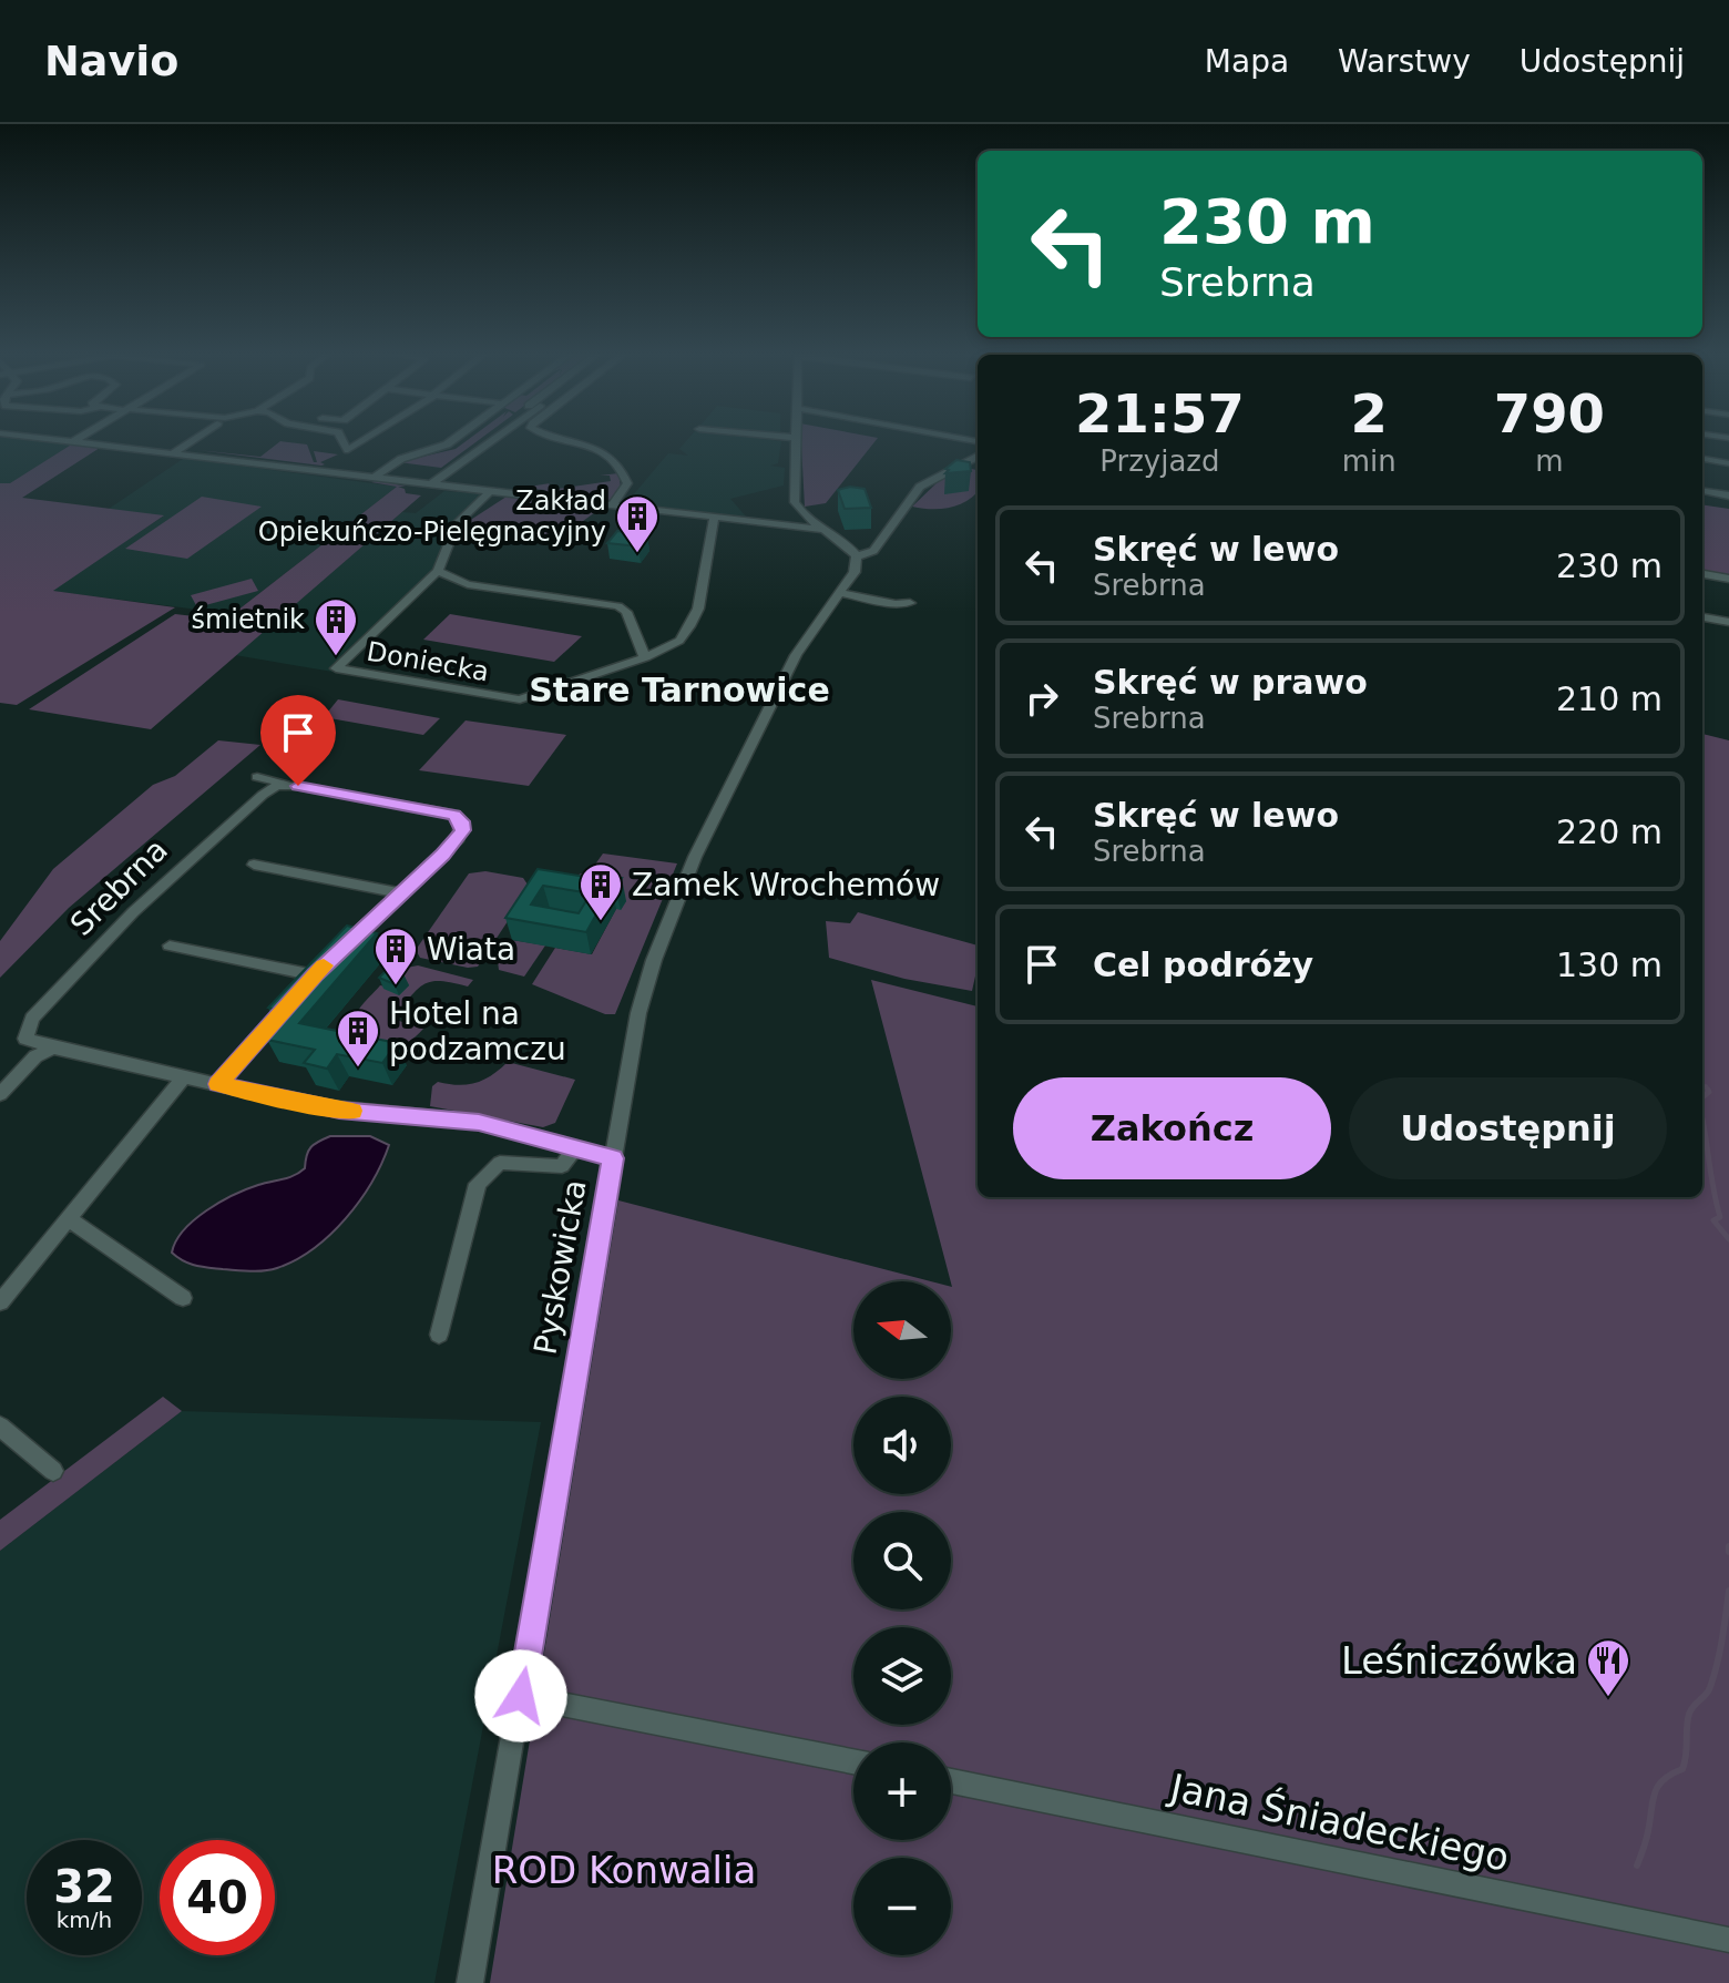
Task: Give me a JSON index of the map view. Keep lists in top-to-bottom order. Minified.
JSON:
{"streets":{"street":["Doniecka","Srebrna","Pyskowicka","Jana Śniadeckiego"]},"districts":["Stare Tarnowice"],"parks":["ROD Konwalia"],"places":{"building":["Zakład Opiekuńczo-Pielęgnacyjny","śmietnik","Zamek Wrochemów","Wiata","Hotel na podzamczu"],"restaurant":["Leśniczówka"]},"north":"left","page":{"header":"Navio","nav":["Mapa","Warstwy","Udostępnij"],"turn":["230 m","Srebrna"],"eta":["21:57","Przyjazd","2","min","790","m"],"list":[{"name":"Skręć w lewo","note":"Srebrna","value":"230 m"},{"name":"Skręć w prawo","note":"Srebrna","value":"210 m"},{"name":"Skręć w lewo","note":"Srebrna","value":"220 m"},{"name":"Cel podróży","value":"130 m"}],"buttons":["Zakończ","Udostępnij"],"map_buttons":["+","−"],"speed":"32 km/h","limit":"40"}}
